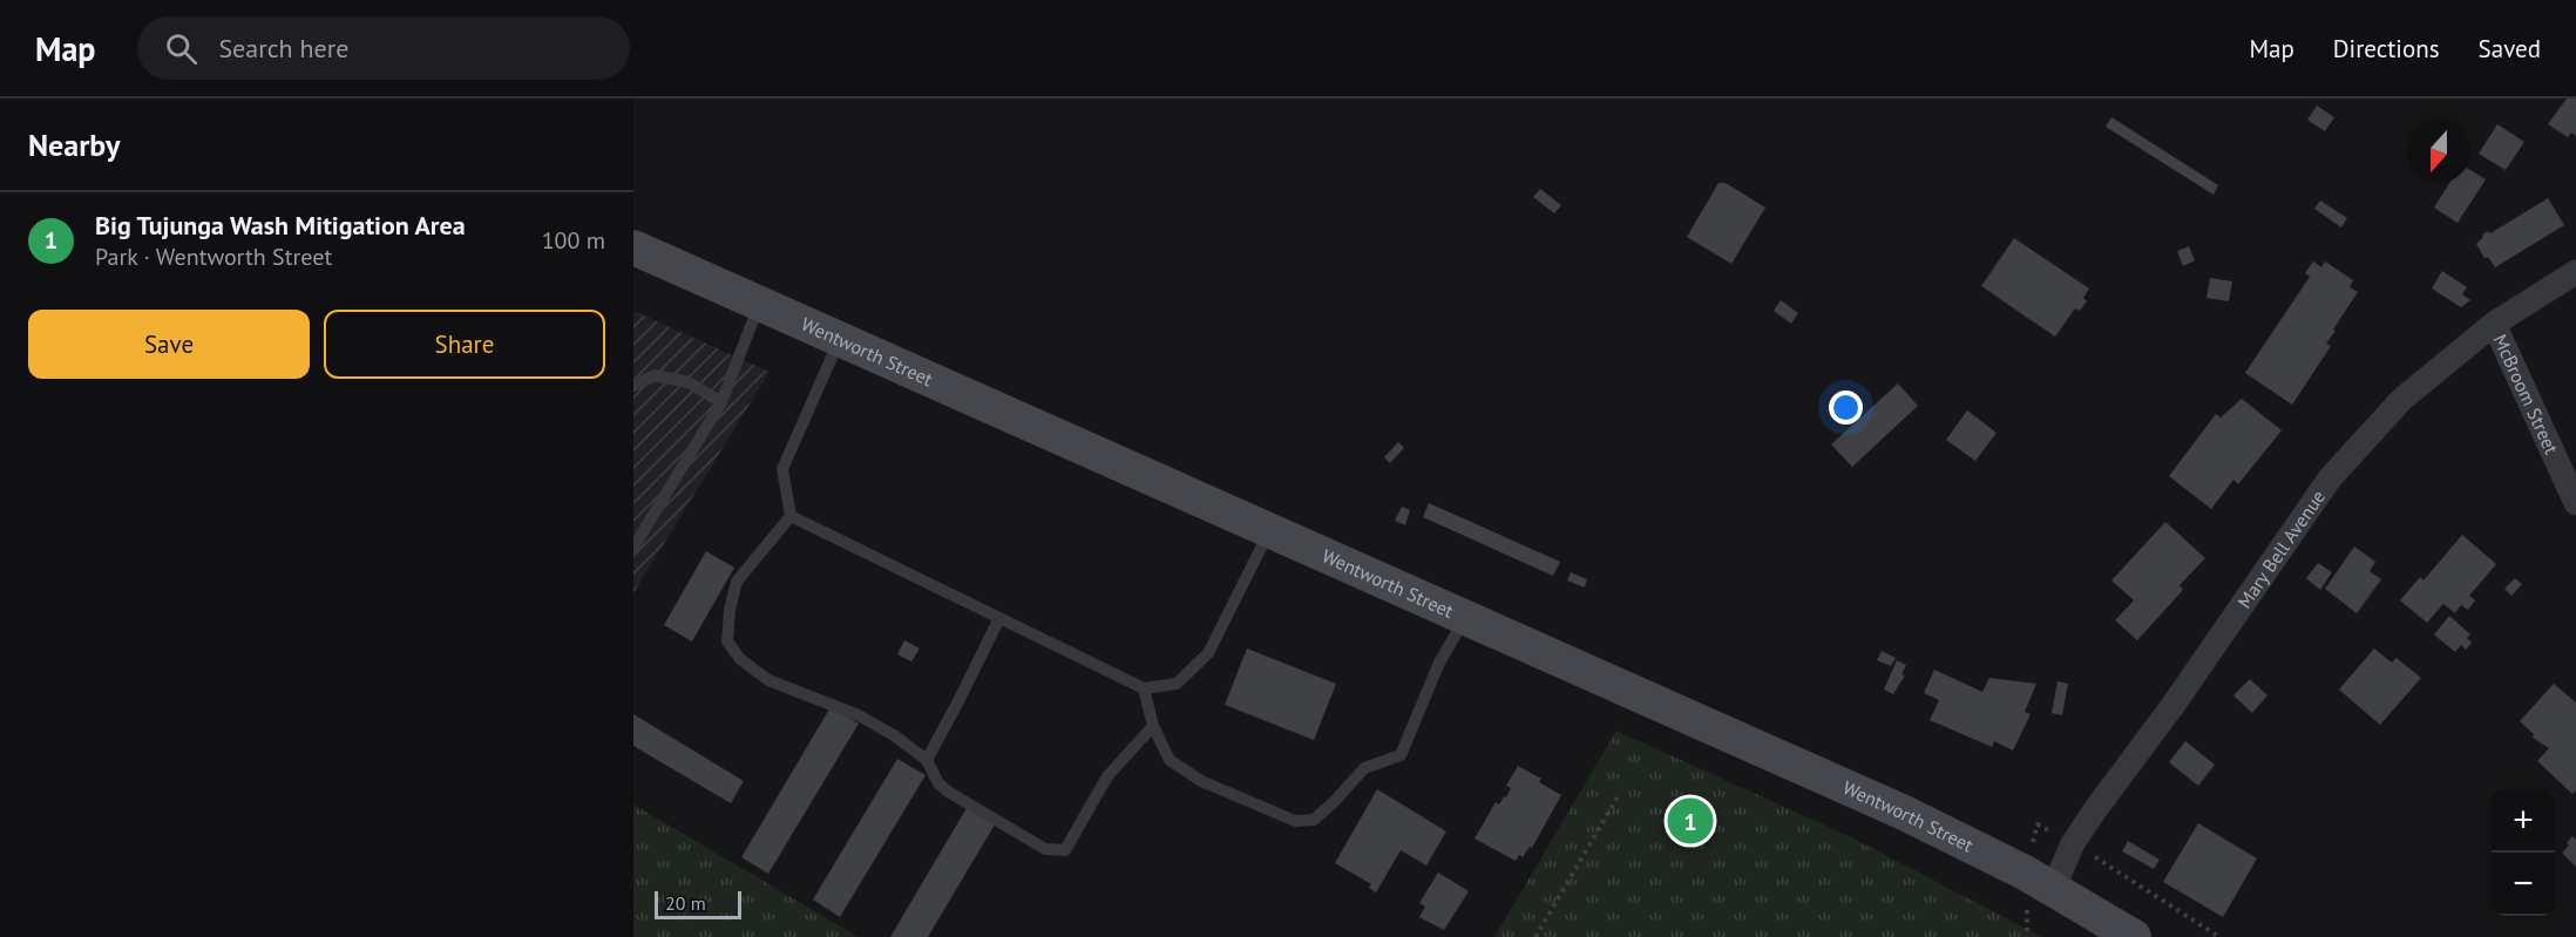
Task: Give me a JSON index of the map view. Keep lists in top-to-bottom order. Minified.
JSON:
{"streets":{"main road":["Wentworth Street"],"street":["McBroom Street","Mary Bell Avenue"]},"crossings":[["Wentworth Street","Mary Bell Avenue"],["McBroom Street","Mary Bell Avenue"]],"scale_bar":"20 m","north":"bottom","page":{"header":"Map","search":"Search here","nav":["Map","Directions","Saved"],"heading":"Nearby","list":[{"mark":"1","name":"Big Tujunga Wash Mitigation Area","note":"Park · Wentworth Street","value":"100 m"}],"buttons":["Save","Share"],"map_buttons":["+","−"],"pins":"1","scale":"20 m"}}
